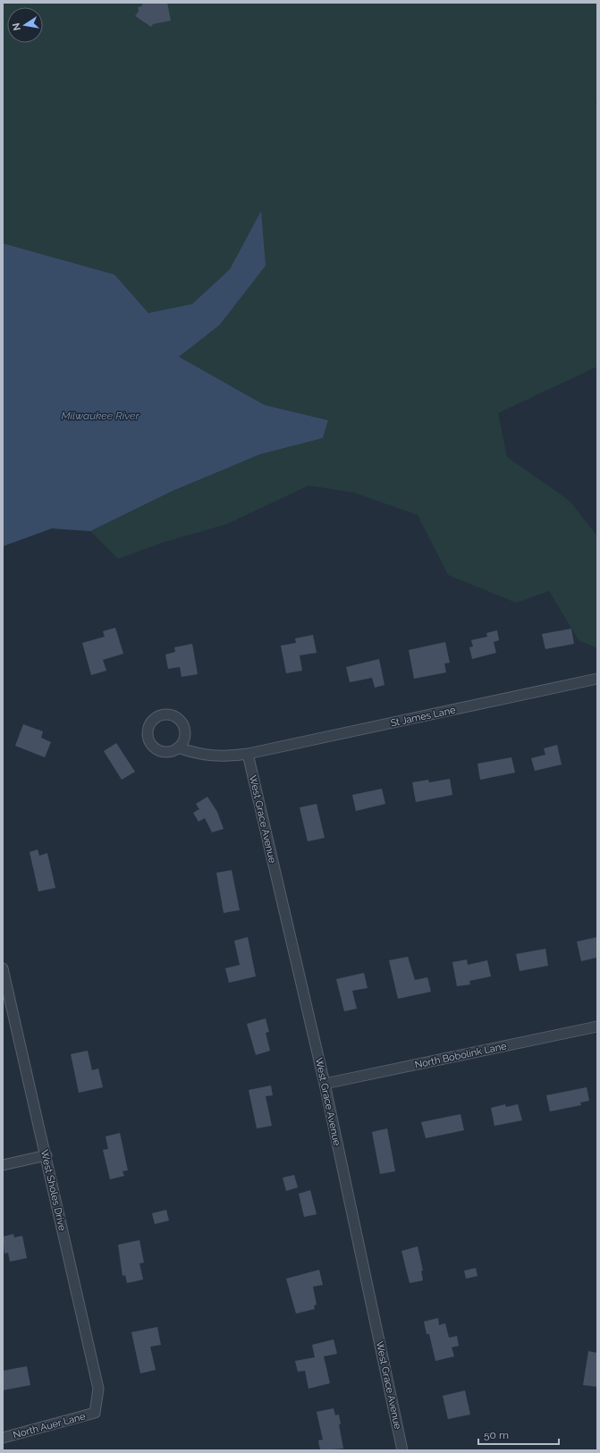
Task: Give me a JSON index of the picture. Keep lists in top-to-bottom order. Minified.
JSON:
{"streets":{"street":["St James Lane","West Grace Avenue","North Bobolink Lane","West Sholes Drive","North Auer Lane"]},"crossings":[["St James Lane","West Grace Avenue"],["West Grace Avenue","North Bobolink Lane"],["West Sholes Drive","North Auer Lane"]],"water":["Milwaukee River"],"scale_bar":"50 m","north":"left"}
